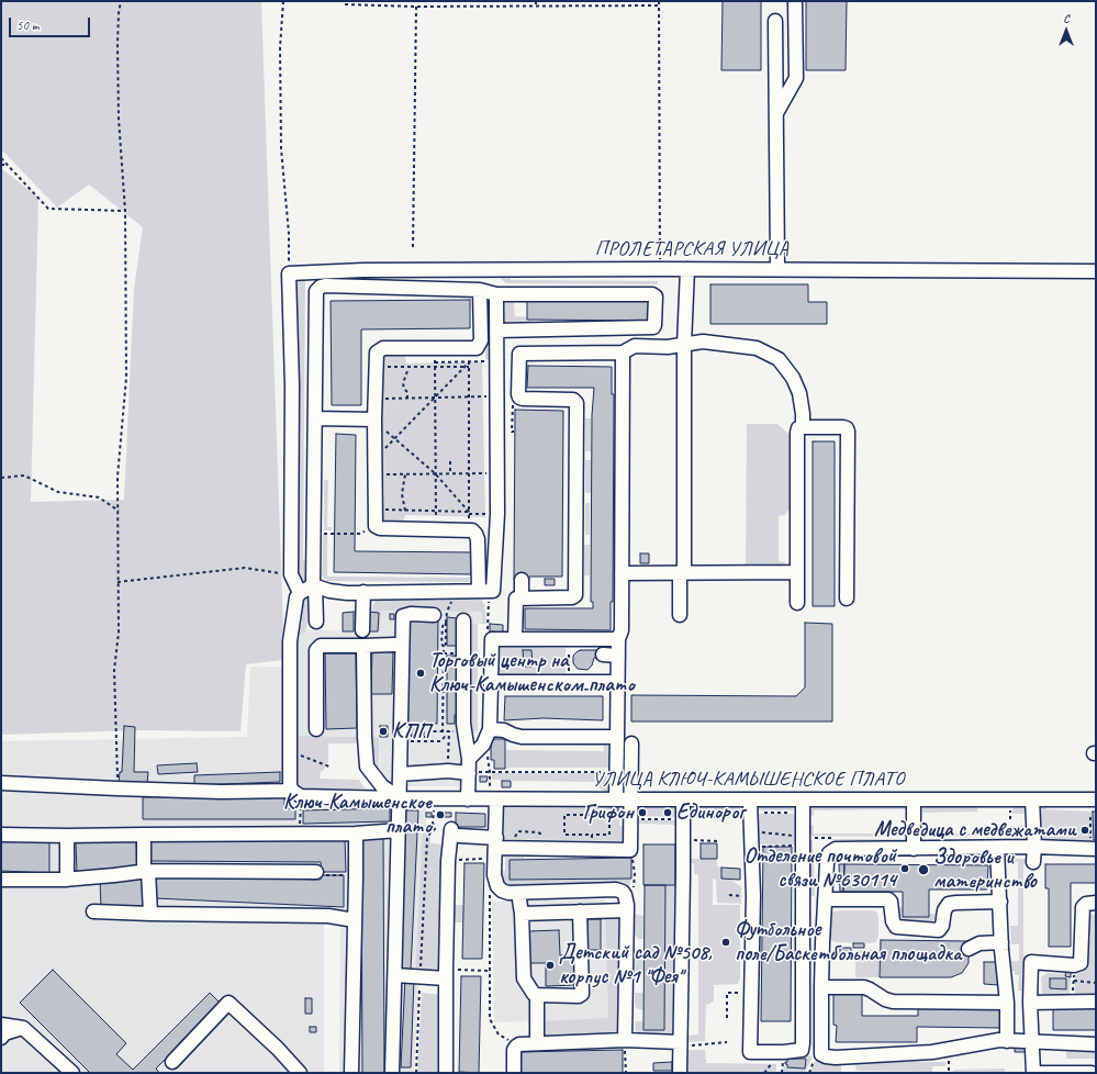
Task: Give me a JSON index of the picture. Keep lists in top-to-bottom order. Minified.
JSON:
{"streets":{"street":["ПРОЛЕТАРСКАЯ УЛИЦА","УЛИЦА КЛЮЧ-КАМЫШЕНСКОЕ ПЛАТО"]},"places":["Торговый центр на Ключ-Камышенском плато","КПП","Грифон","Единорог","Ключ-Камышенское плато","Медведица с медвежатами","Отделение почтовой связи №630114","Здоровье и материнство","Футбольное поле/Баскетбольная площадка","Детский сад №508, корпус №1 \"Фея\""],"scale_bar":"50 m","north":"top"}
